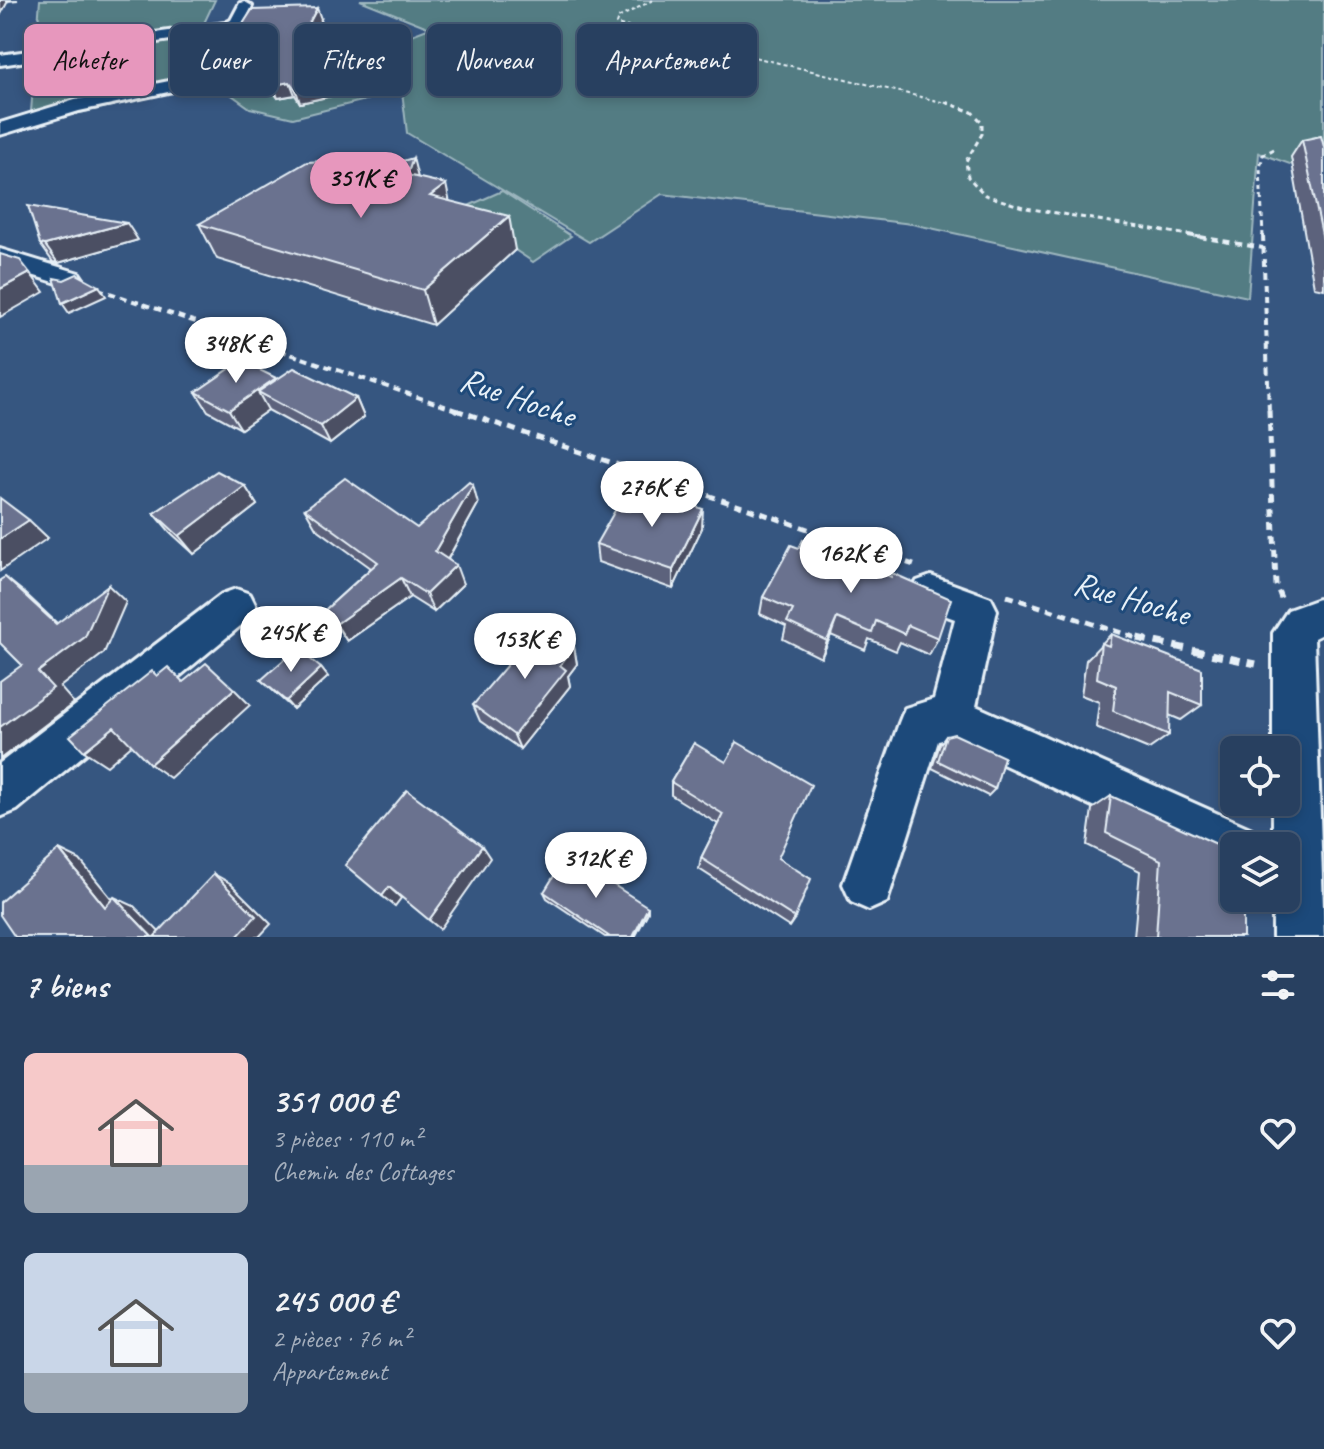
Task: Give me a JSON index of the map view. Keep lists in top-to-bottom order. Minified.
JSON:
{"streets":{"path":["Rue Hoche"]},"page":{"chip":["Acheter","Louer","Filtres","Nouveau","Appartement"],"price":["351K €","348K €","276K €","162K €","245K €","153K €","312K €"],"heading":"7 biens","list":[{"name":"351 000 €","note":"3 pièces · 110 m² · Chemin des Cottages"},{"name":"245 000 €","note":"2 pièces · 76 m² · Appartement"}]}}
